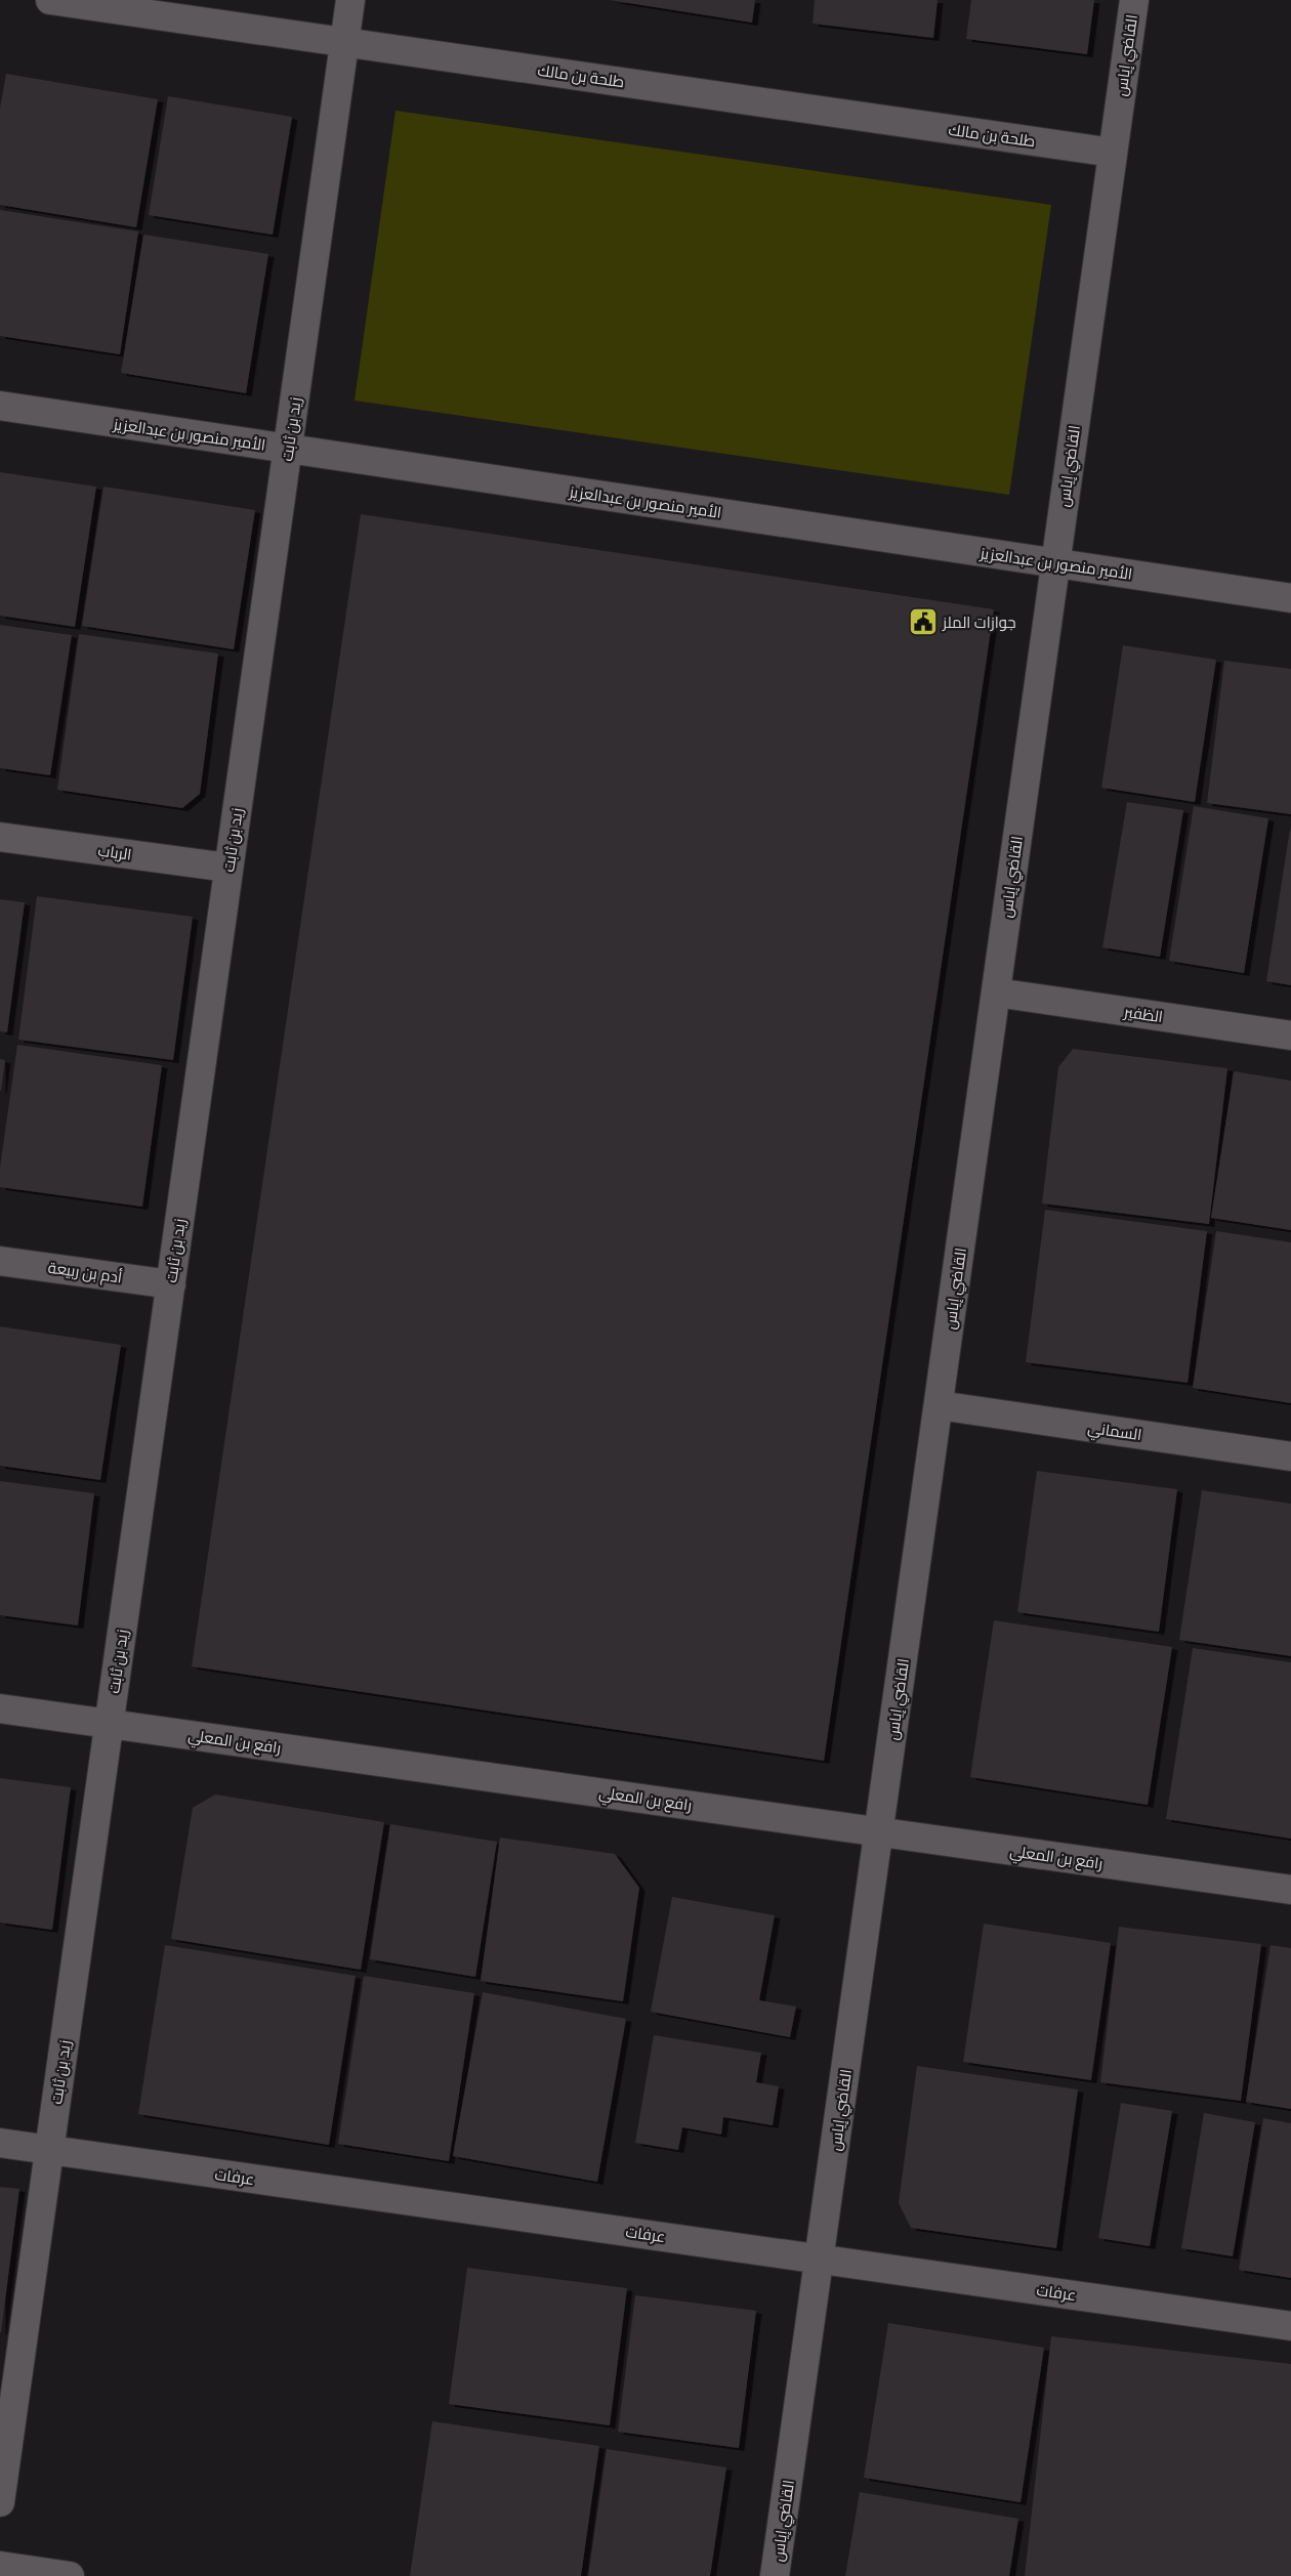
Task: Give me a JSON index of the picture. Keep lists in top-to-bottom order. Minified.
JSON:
{"streets":{"street":["القاضي إياس","طلحة بن مالك","زيد بن ثابت","الأمير منصور بن عبدالعزيز","الرباب","الظفير","أدم بن ربيعة","السماني","رافع بن المعلي","عرفات"]},"crossings":[["القاضي إياس","طلحة بن مالك"],["القاضي إياس","الأمير منصور بن عبدالعزيز"],["القاضي إياس","الظفير"],["القاضي إياس","السماني"],["القاضي إياس","رافع بن المعلي"],["القاضي إياس","عرفات"],["طلحة بن مالك","زيد بن ثابت"],["زيد بن ثابت","الأمير منصور بن عبدالعزيز"],["زيد بن ثابت","الرباب"],["زيد بن ثابت","أدم بن ربيعة"],["زيد بن ثابت","رافع بن المعلي"],["زيد بن ثابت","عرفات"]],"places":{"public building":["جوازات الملز"]}}
